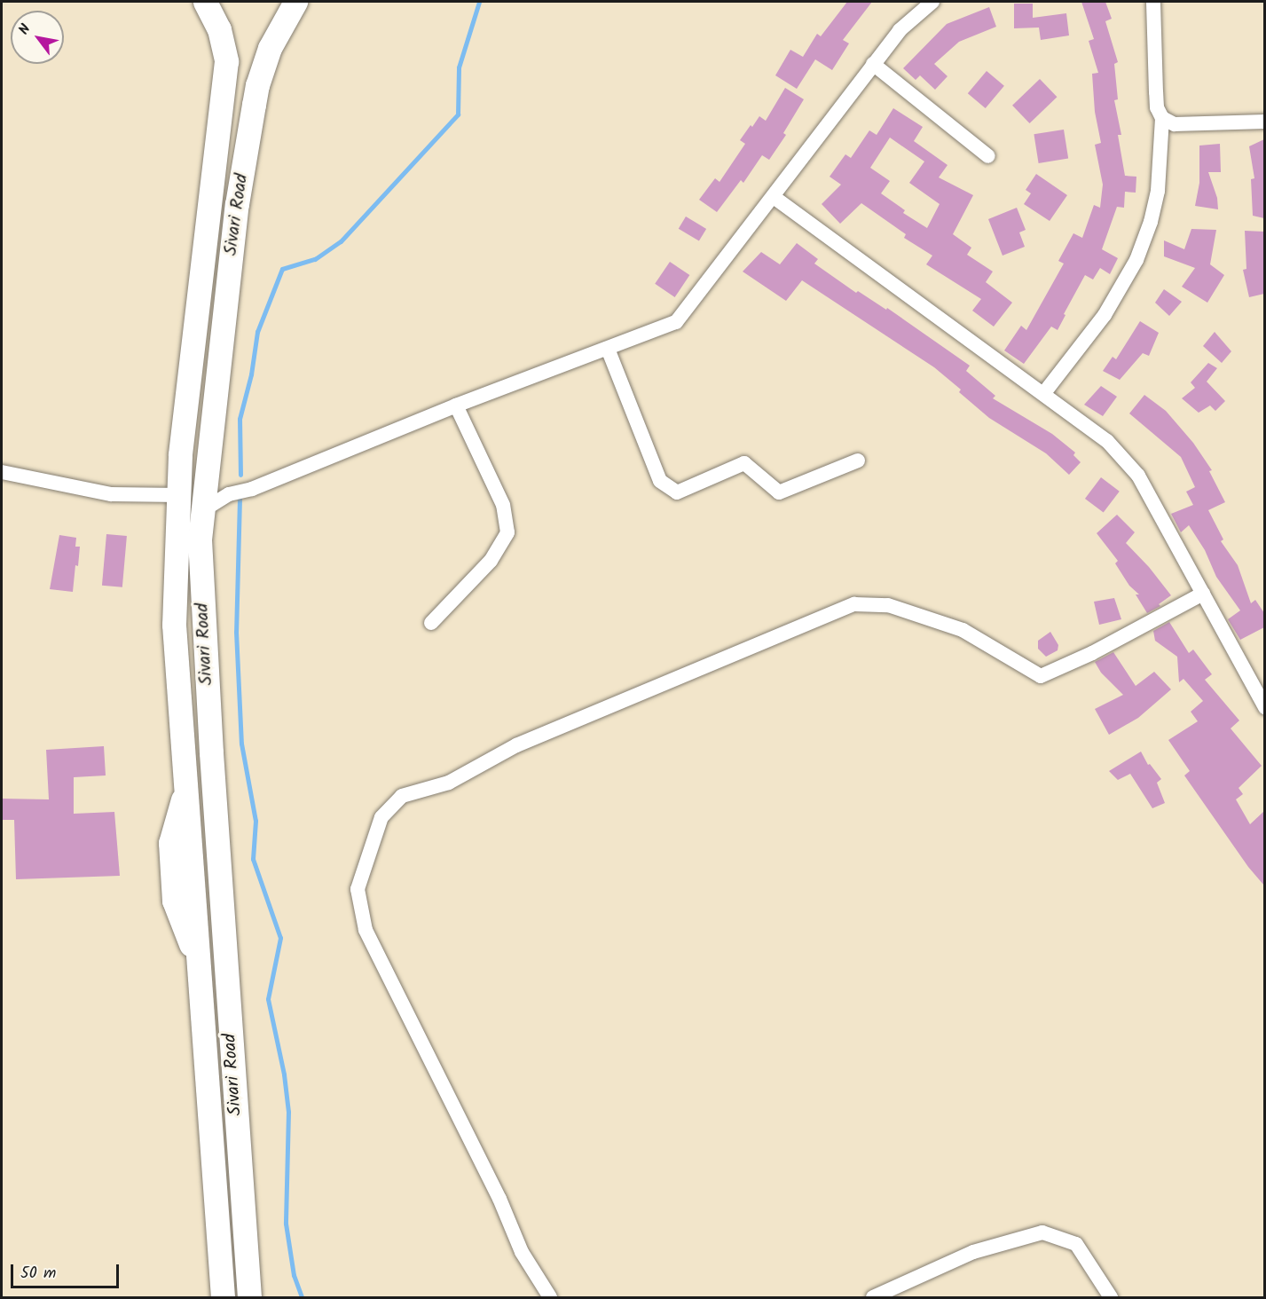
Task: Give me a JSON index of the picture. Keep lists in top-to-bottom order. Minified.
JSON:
{"streets":{"main road":["Sivari Road"]},"scale_bar":"50 m","north":"top left"}
